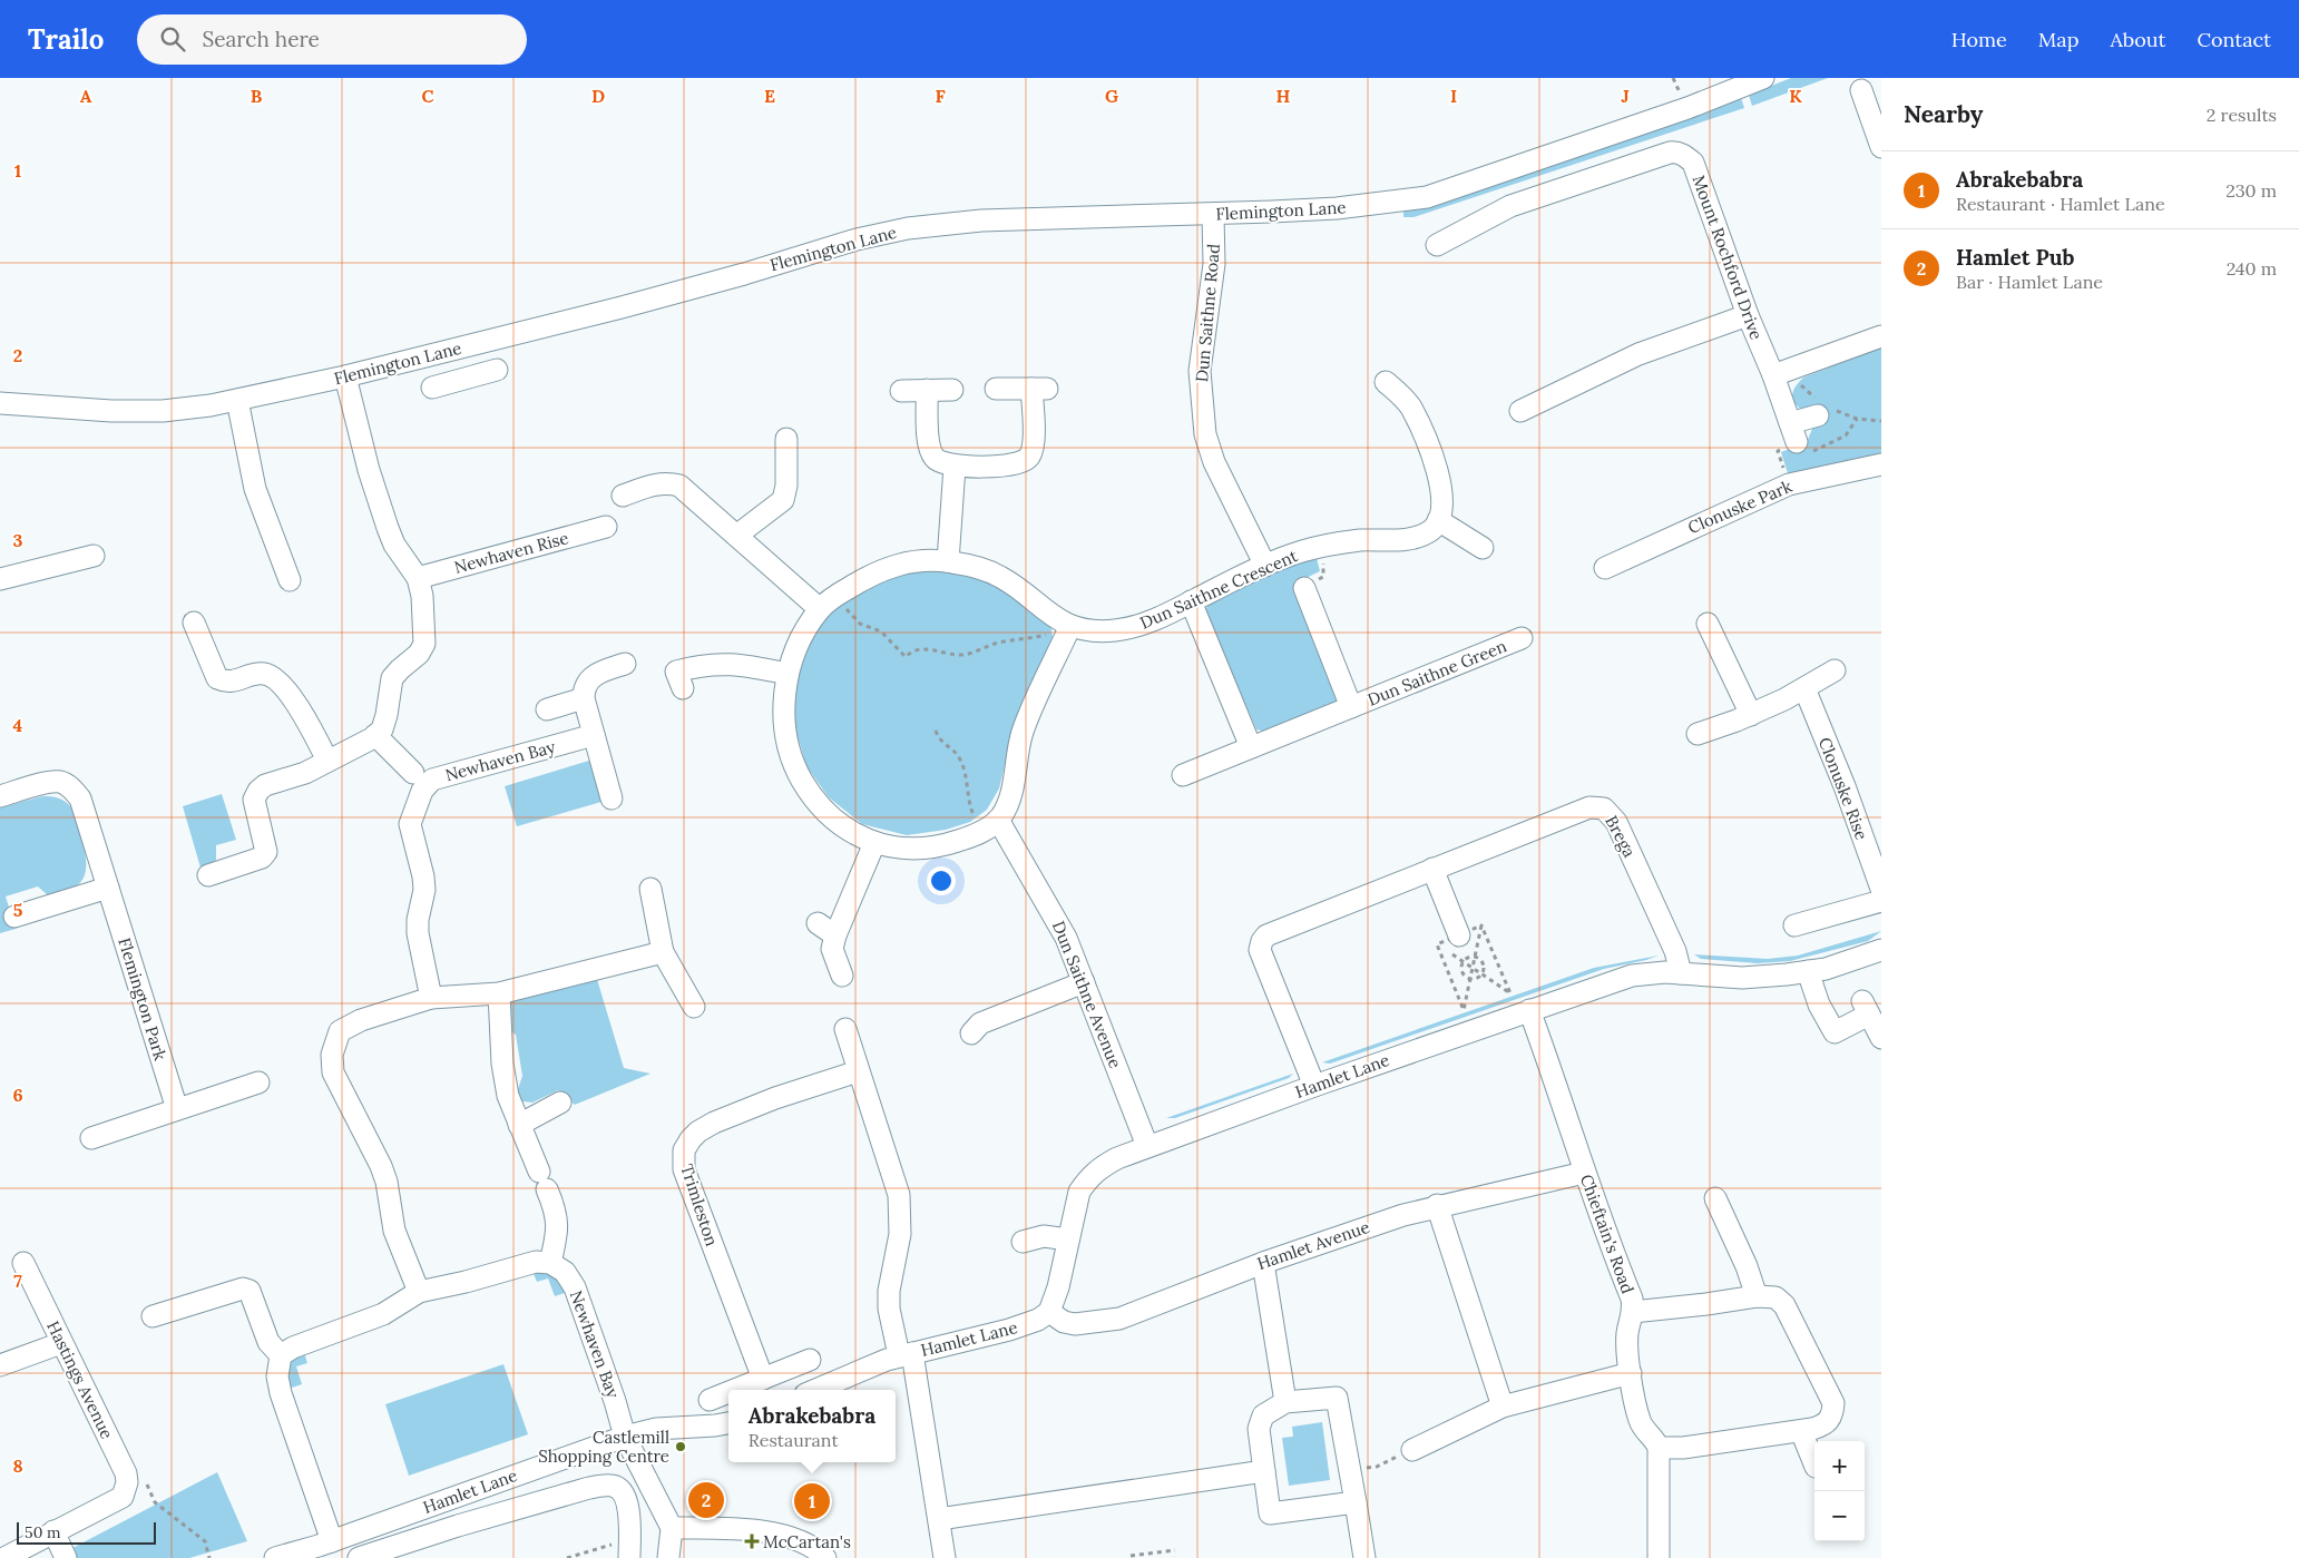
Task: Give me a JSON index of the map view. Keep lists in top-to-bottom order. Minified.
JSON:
{"streets":{"street":["Flemington Lane","Mount Rochford Drive","Dun Saithne Road","Clonuske Park","Newhaven Rise","Dun Saithne Crescent","Dun Saithne Green","Newhaven Bay","Clonuske Rise","Brega","Dun Saithne Avenue","Flemington Park","Hamlet Lane","Trimleston","Chieftain's Road","Hamlet Avenue","Hastings Avenue"]},"crossings":[["Flemington Lane","Dun Saithne Road"],["Dun Saithne Road","Dun Saithne Crescent"],["Dun Saithne Crescent","Dun Saithne Avenue"],["Newhaven Bay","Hamlet Lane"],["Brega","Hamlet Lane"],["Dun Saithne Avenue","Hamlet Lane"],["Hamlet Lane","Chieftain's Road"],["Hamlet Lane","Hamlet Avenue"],["Chieftain's Road","Hamlet Avenue"]],"places":{"other":["Castlemill Shopping Centre"],"health":["McCartan's"]},"scale_bar":"50 m","page":{"header":"Trailo","search":"Search here","nav":["Home","Map","About","Contact"],"heading":["Nearby","2 results"],"list":[{"mark":"1","name":"Abrakebabra","note":"Restaurant · Hamlet Lane","value":"230 m"},{"mark":"2","name":"Hamlet Pub","note":"Bar · Hamlet Lane","value":"240 m"}],"popup":["Abrakebabra","Restaurant"],"map_buttons":["+","−"],"pins":["2","1"],"scale":"50 m"},"grid":{"columns":["A","B","C","D","E","F","G","H","I","J","K"],"rows":["1","2","3","4","5","6","7","8"]}}
